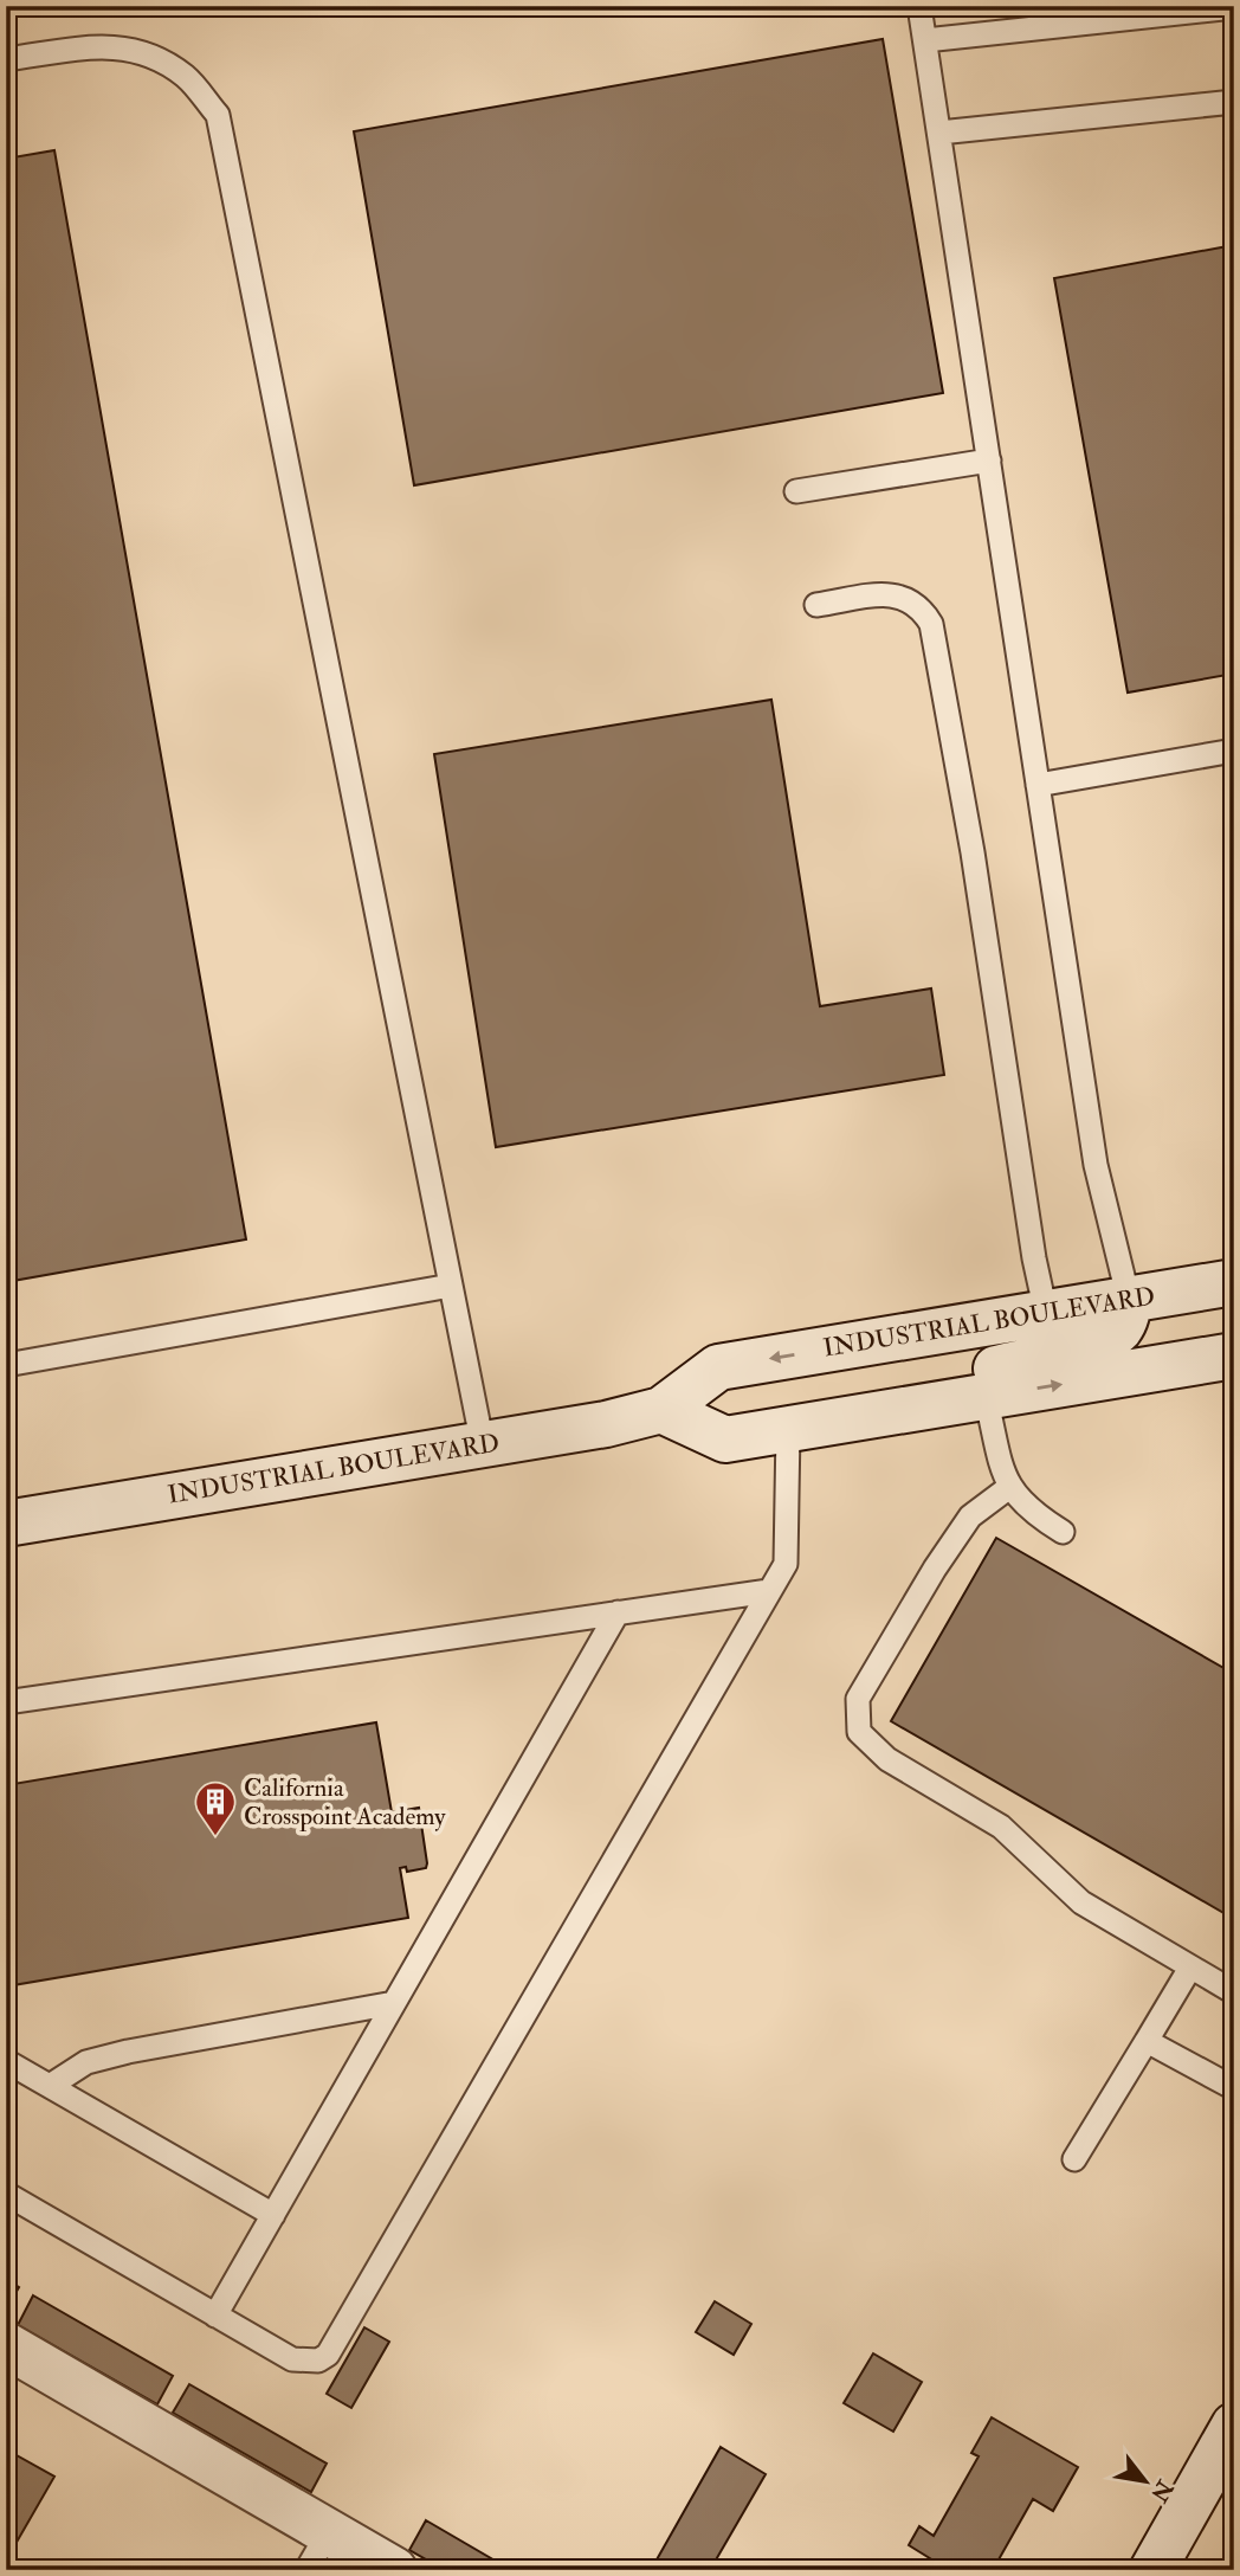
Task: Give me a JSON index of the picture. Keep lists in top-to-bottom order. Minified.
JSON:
{"streets":{"main road":["INDUSTRIAL BOULEVARD"]},"places":{"building":["California Crosspoint Academy"]},"north":"bottom right"}
